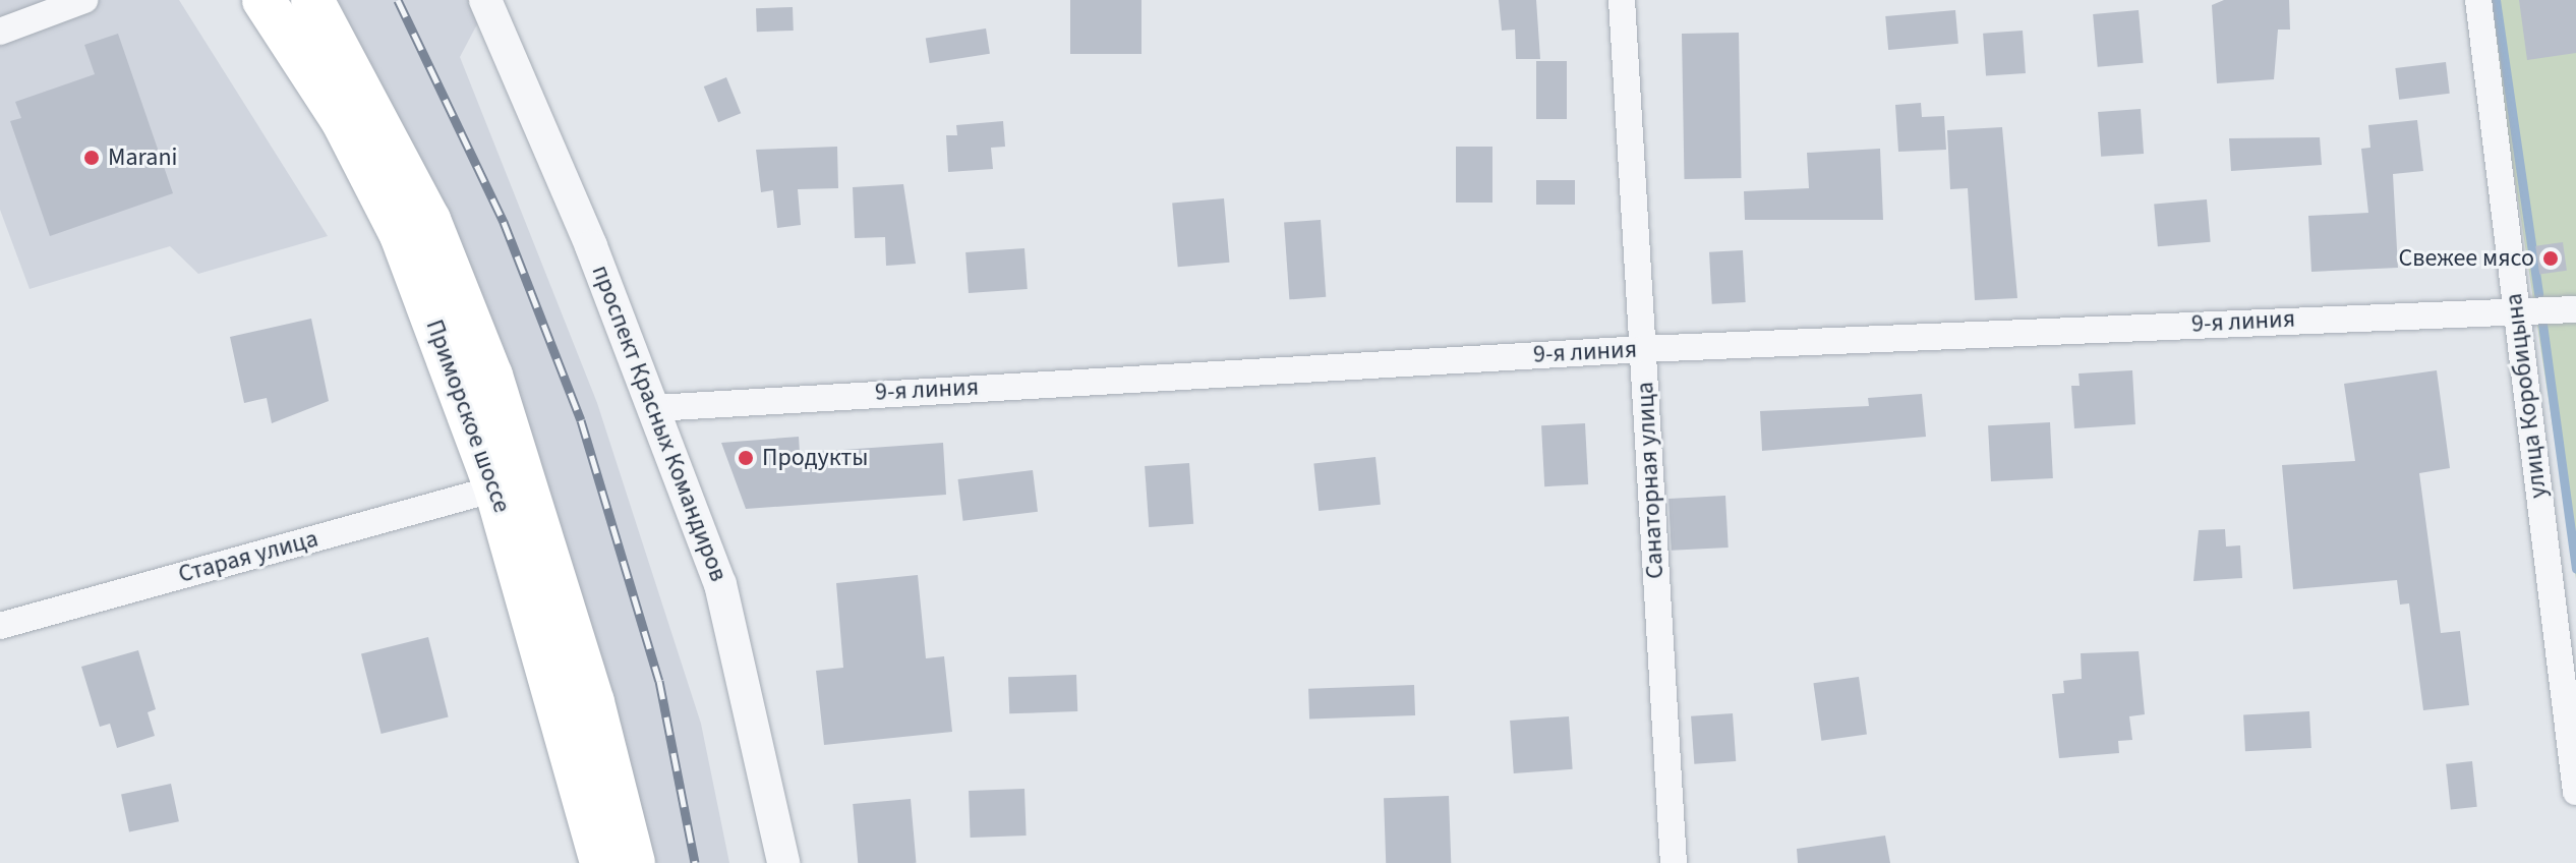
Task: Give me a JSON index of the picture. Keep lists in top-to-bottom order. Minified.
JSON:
{"streets":{"highway":["Приморское шоссе"],"street":["9-я линия","улица Коробицына","проспект Красных Командиров","Санаторная улица","Старая улица"]},"crossings":[["9-я линия","улица Коробицына"],["9-я линия","проспект Красных Командиров"],["9-я линия","Санаторная улица"],["Приморское шоссе","Старая улица"]],"places":["Marani","Свежее мясо","Продукты"]}
